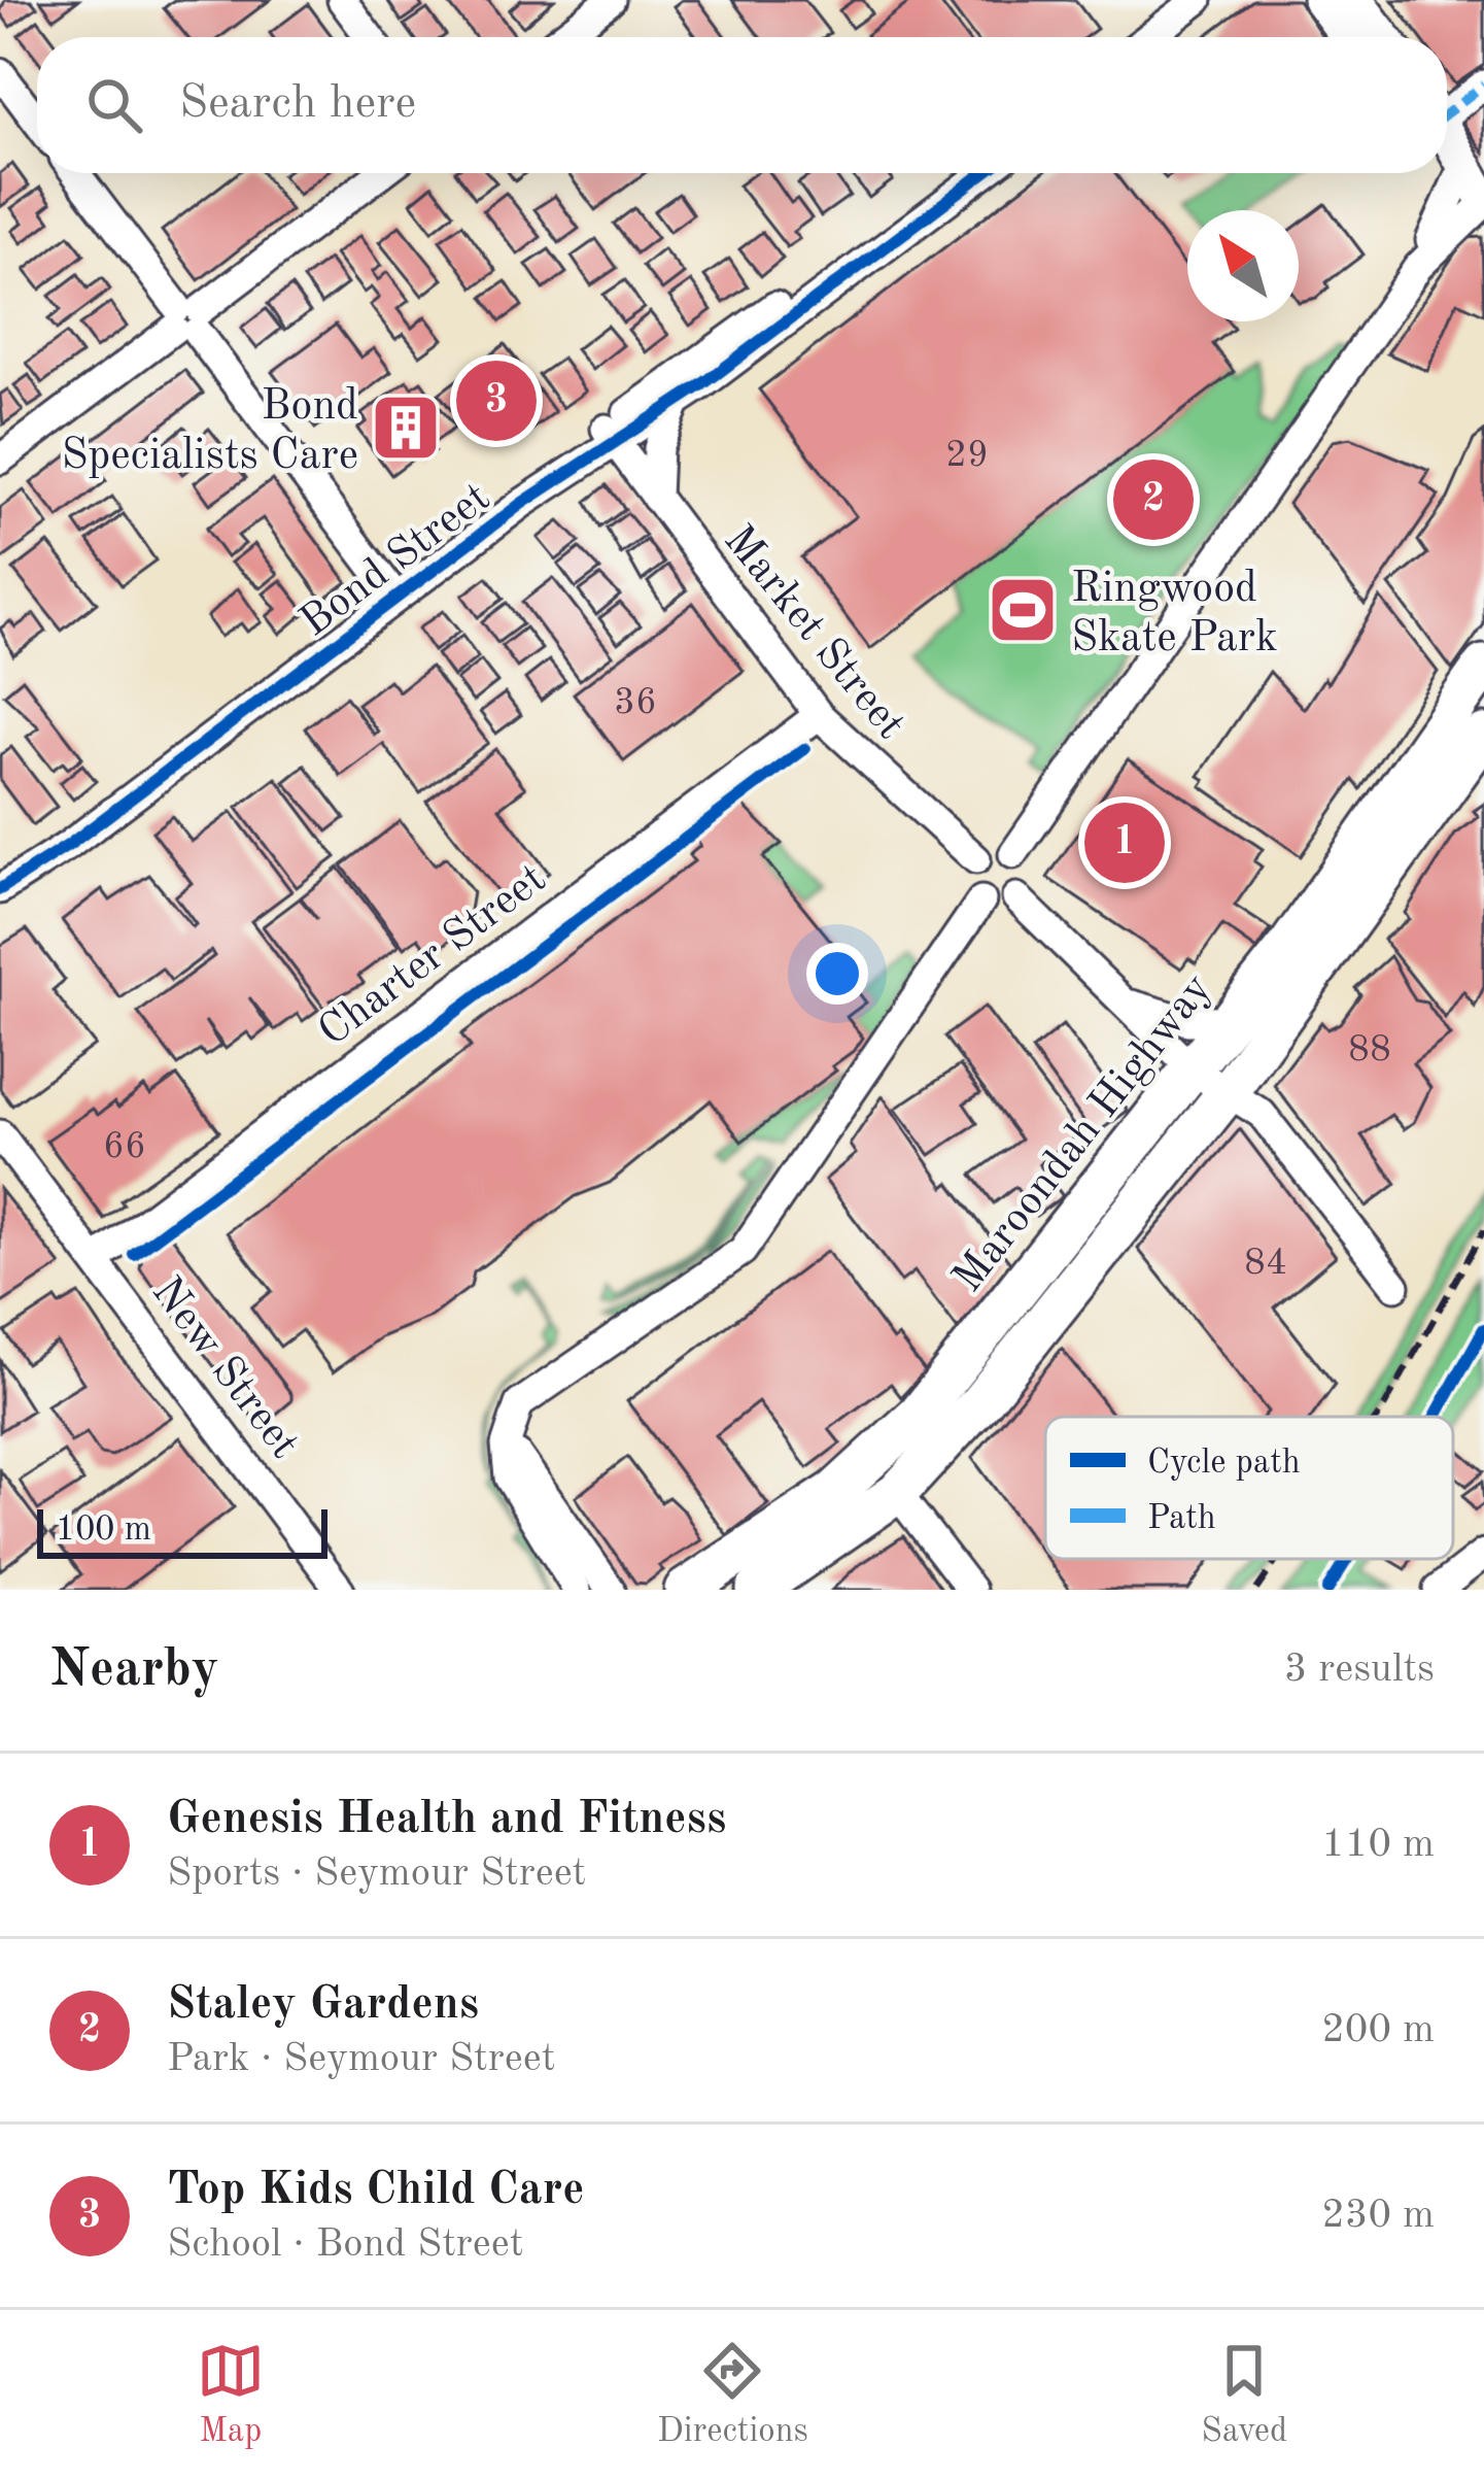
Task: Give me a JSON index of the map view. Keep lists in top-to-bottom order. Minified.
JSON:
{"streets":{"highway":["Maroondah Highway"],"street":["Bond Street","Market Street","Charter Street","New Street"]},"crossings":[["Bond Street","Market Street"],["Market Street","Charter Street"],["Charter Street","New Street"]],"places":{"building":["Bond Specialists Care"],"sports":["Ringwood Skate Park"]},"house_numbers":["29","36","88","66","84"],"legend":["Cycle path","Path"],"scale_bar":"100 m","north":"top left","page":{"search":"Search here","pins":["3","2","1"],"scale":"100 m","heading":["Nearby","3 results"],"list":[{"mark":"1","name":"Genesis Health and Fitness","note":"Sports · Seymour Street","value":"110 m"},{"mark":"2","name":"Staley Gardens","note":"Park · Seymour Street","value":"200 m"},{"mark":"3","name":"Top Kids Child Care","note":"School · Bond Street","value":"230 m"}],"nav":["Map","Directions","Saved"]}}
